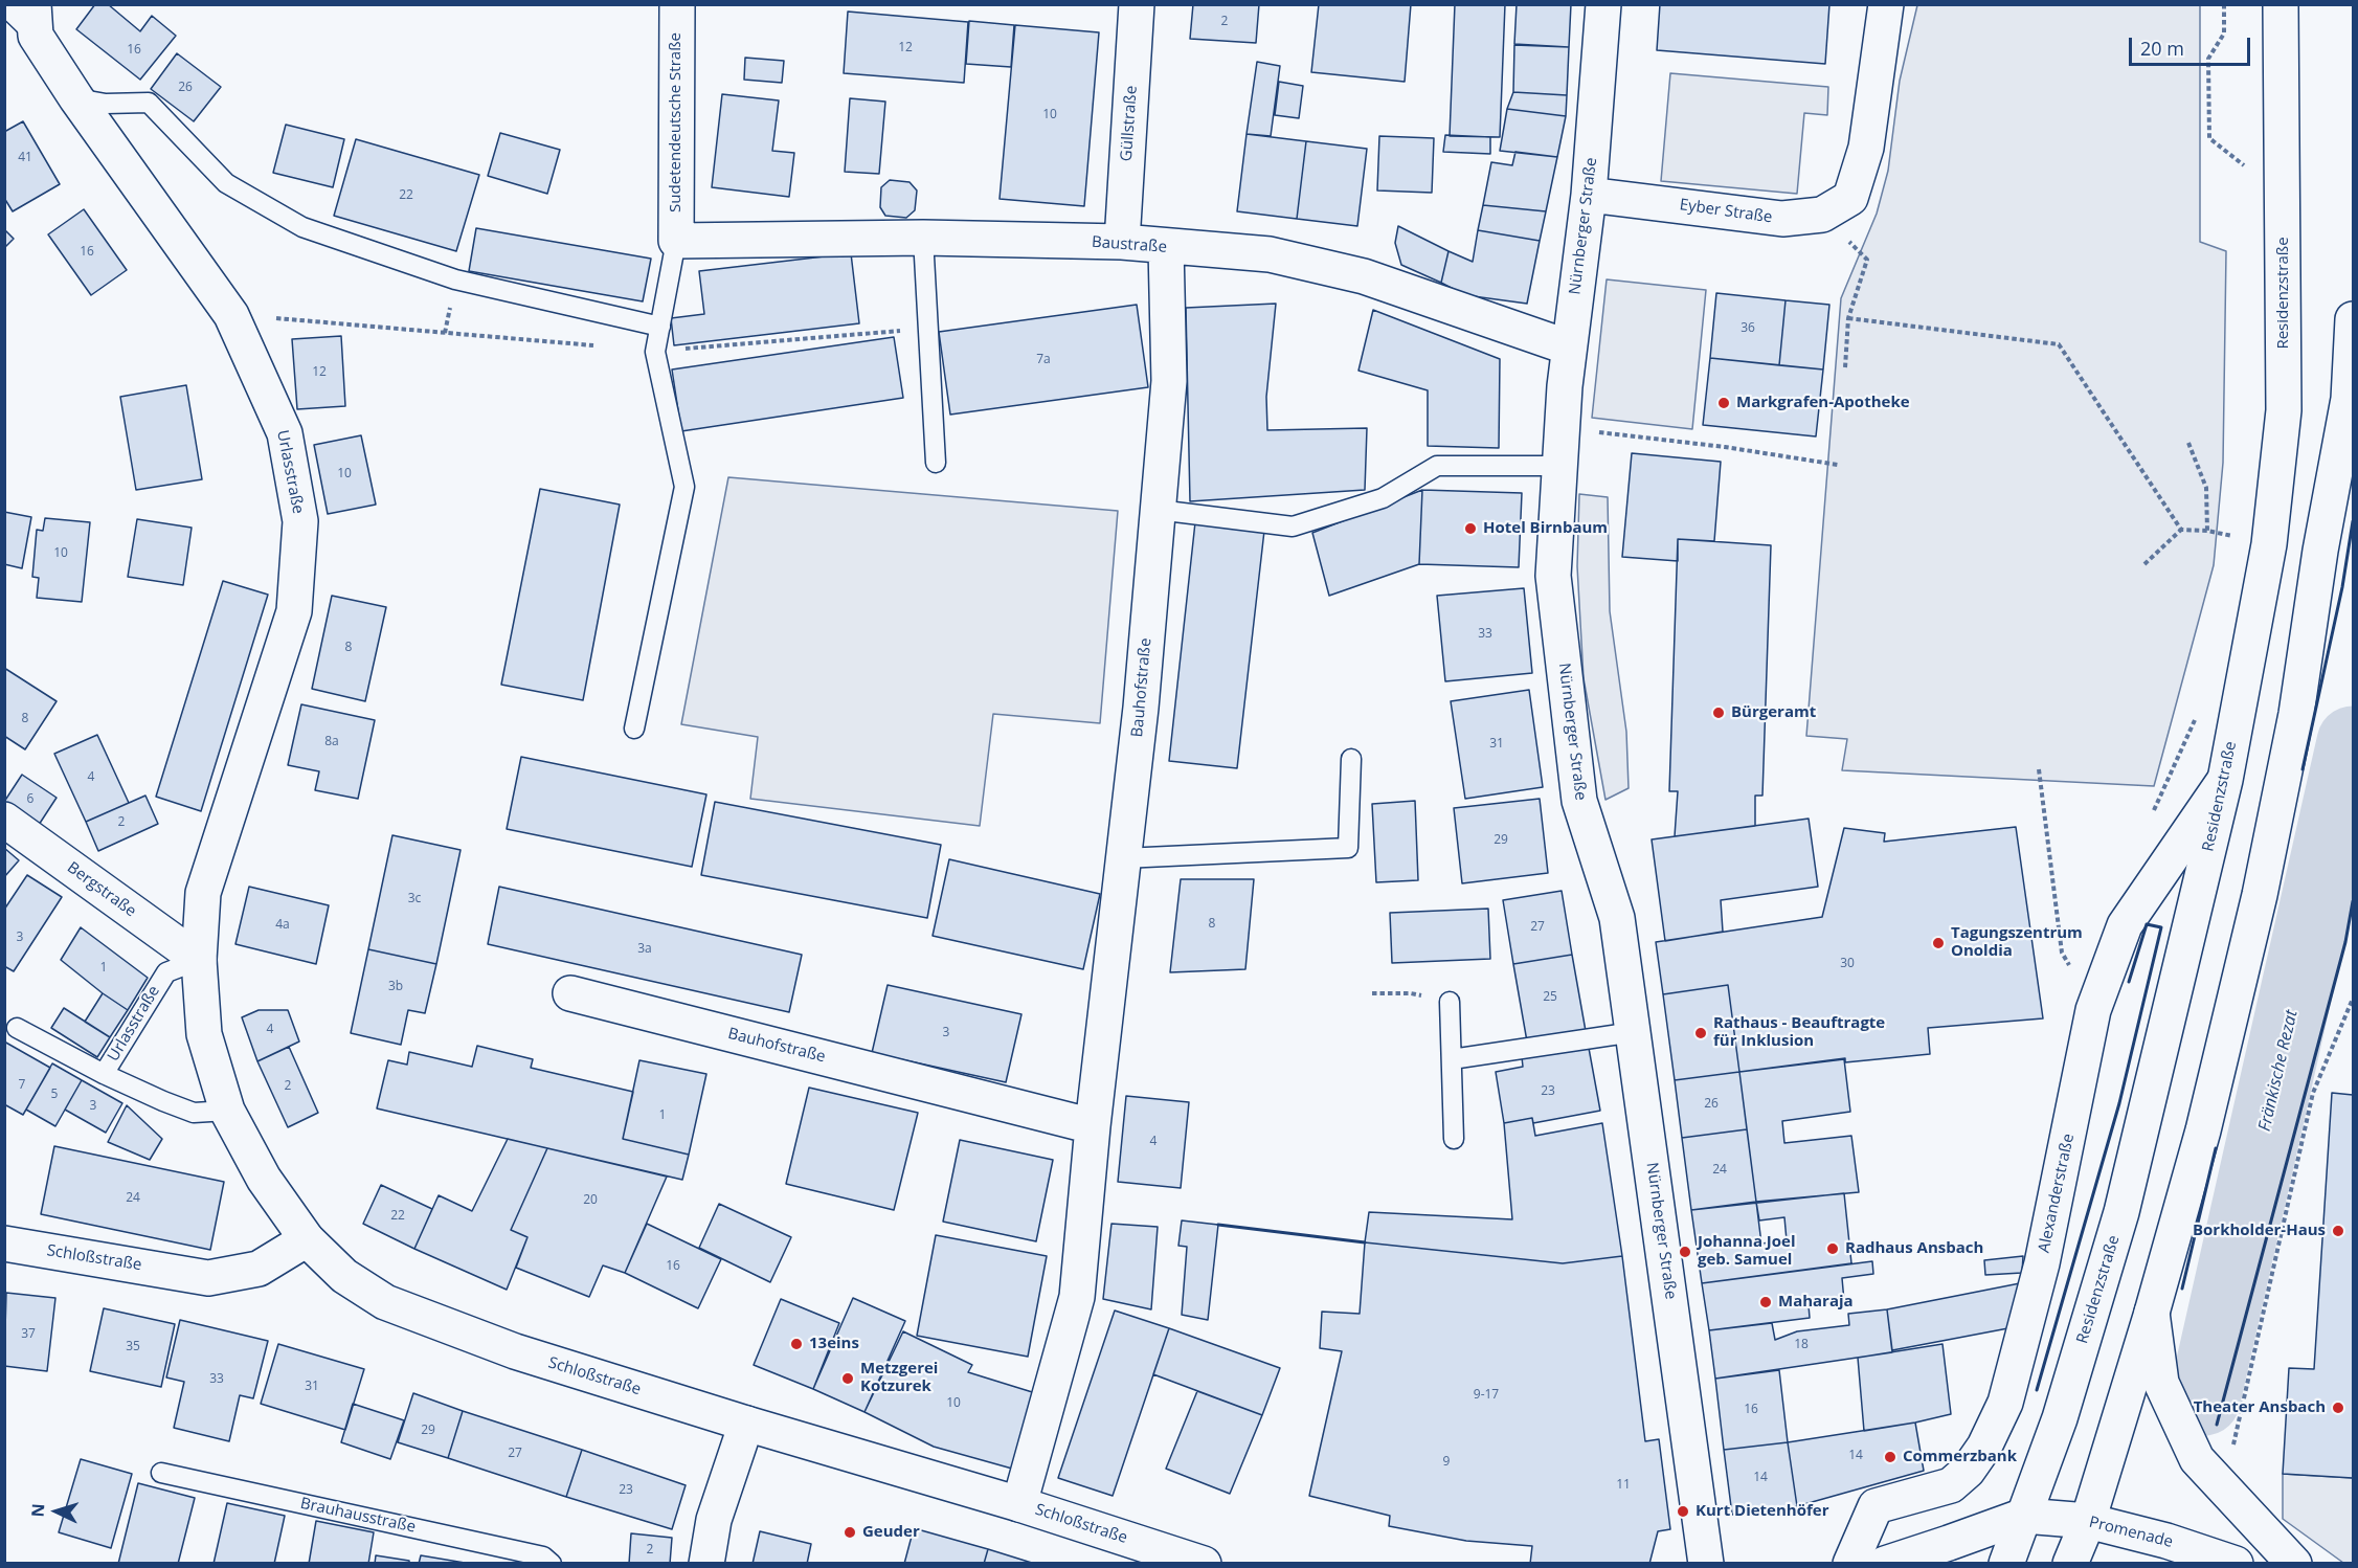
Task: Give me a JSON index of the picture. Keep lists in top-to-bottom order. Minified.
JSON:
{"streets":{"street":["Sudetendeutsche Straße","Güllstraße","Eyber Straße","Nürnberger Straße","Baustraße","Residenzstraße","Urlasstraße","Bauhofstraße","Bergstraße","Alexanderstraße","Schloßstraße","Promenade"],"lane":["Brauhausstraße"]},"crossings":[["Sudetendeutsche Straße","Baustraße"],["Güllstraße","Baustraße"],["Eyber Straße","Nürnberger Straße"],["Nürnberger Straße","Baustraße"],["Baustraße","Bauhofstraße"],["Residenzstraße","Alexanderstraße"],["Residenzstraße","Promenade"],["Urlasstraße","Bergstraße"],["Urlasstraße","Schloßstraße"],["Bauhofstraße","Schloßstraße"]],"water":["Fränkische Rezat"],"places":["Markgrafen-Apotheke","Hotel Birnbaum","Bürgeramt","Tagungszentrum Onoldia","Rathaus - Beauftragte für Inklusion","Borkholder-Haus","Radhaus Ansbach","Johanna Joel geb. Samuel","Maharaja","13eins","Metzgerei Kotzurek","Theater Ansbach","Commerzbank","Kurt Dietenhöfer","Geuder"],"house_numbers":["2","12","16","26","10","41","22","16","36","7a","12","10","10","33","8","8","8a","31","4","6","2","29","3c","8","4a","27","3","3a","30","1","3b","25","4","3","7","2","23","5","26","3","1","4","24","24","20","22","16","37","18","35","33","31","9-17","10","16","29","27","14","9","14","11","23","2"],"scale_bar":"20 m","north":"left"}
